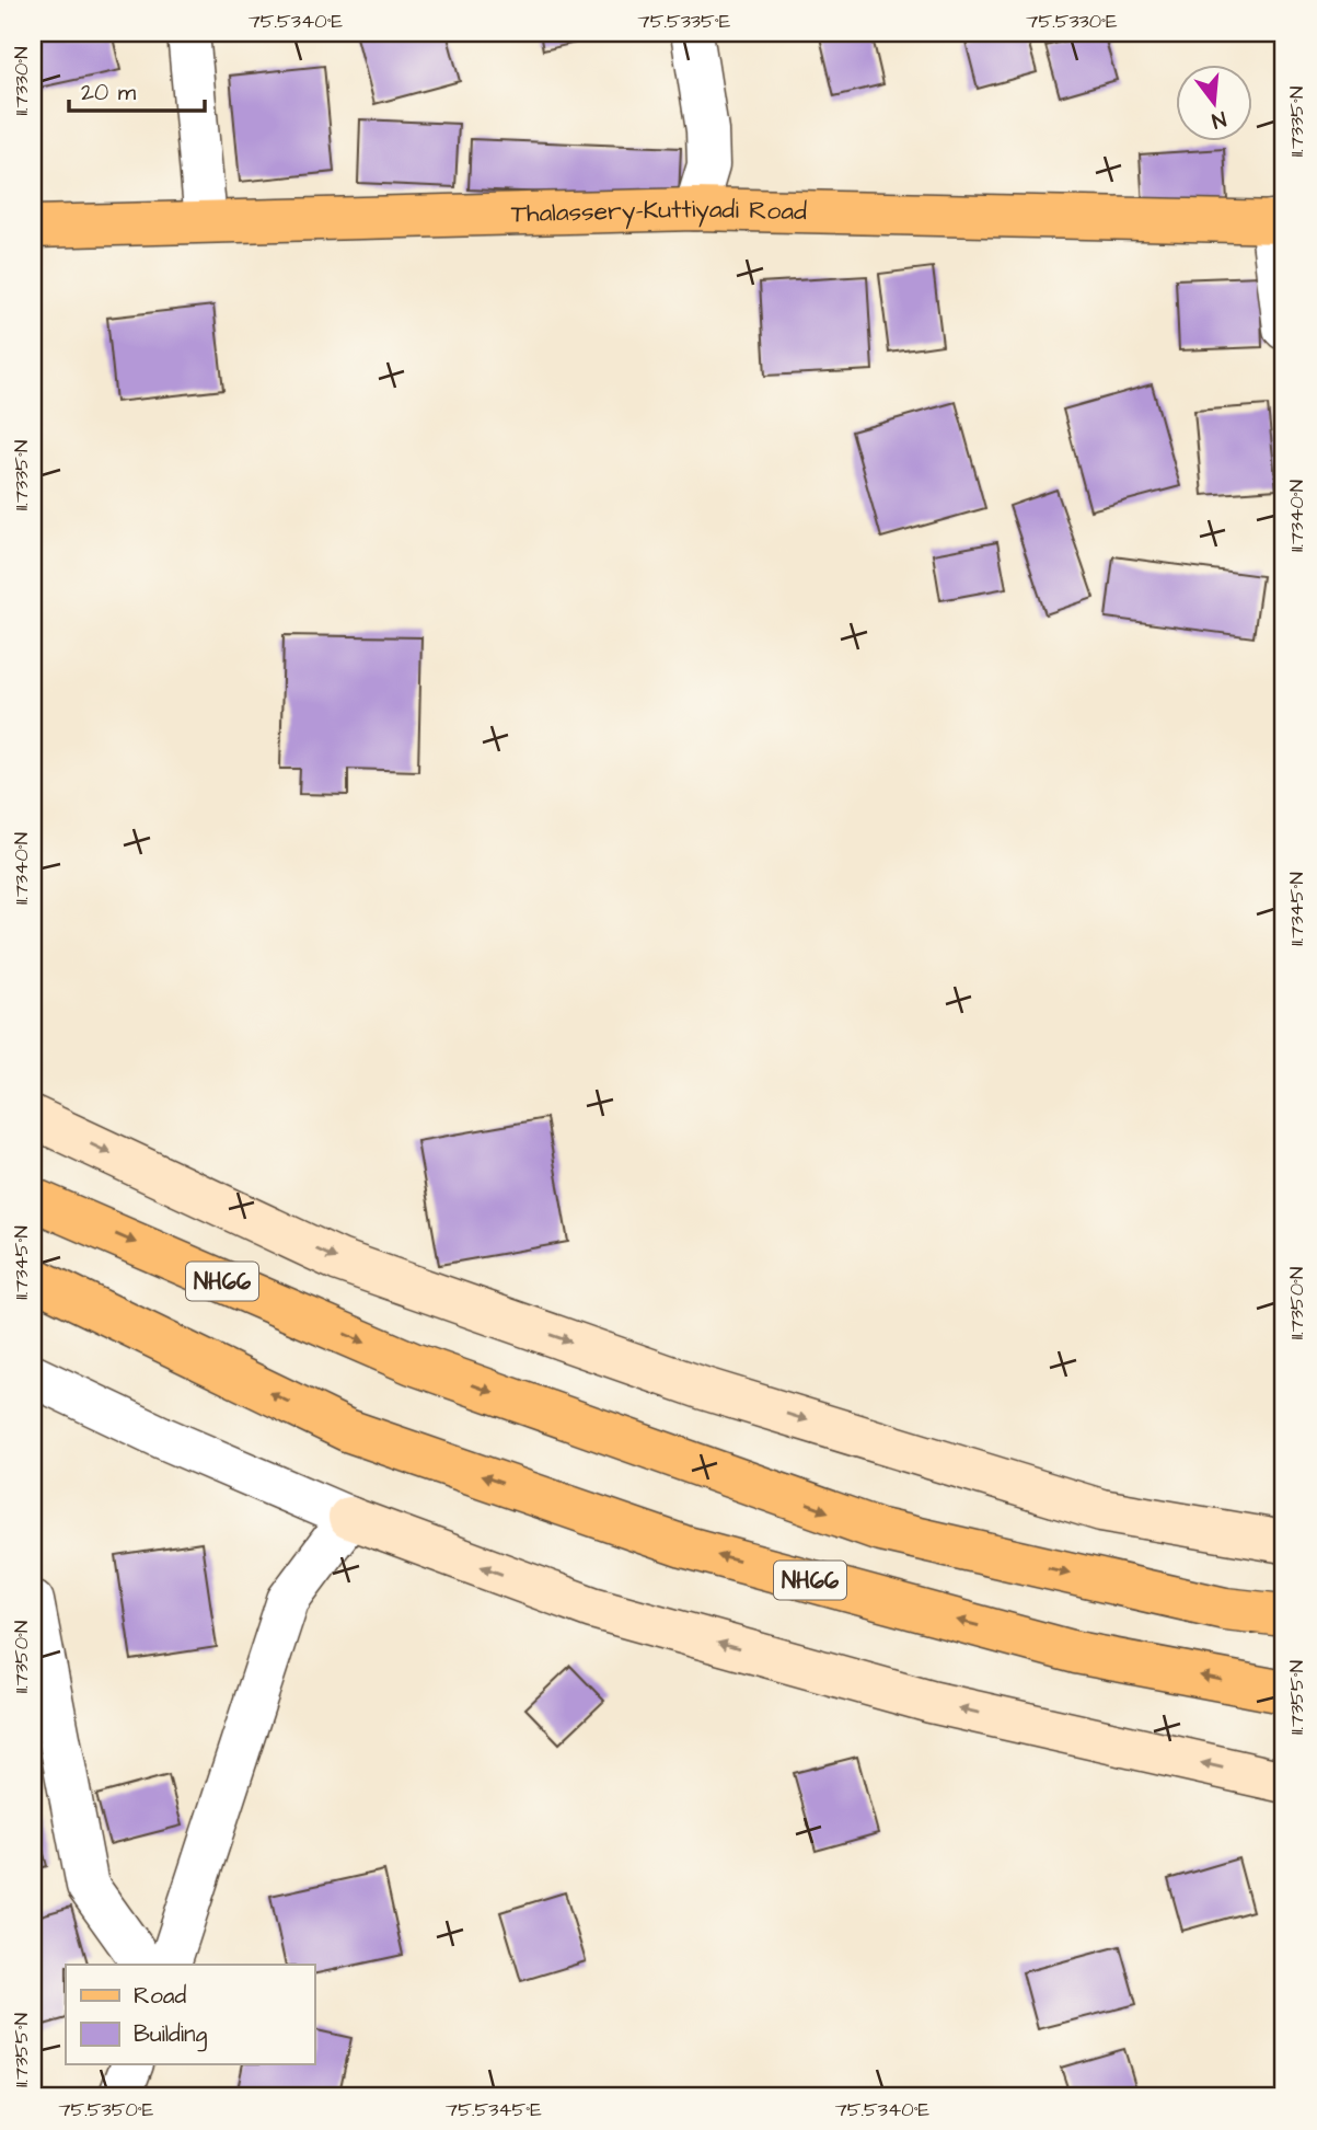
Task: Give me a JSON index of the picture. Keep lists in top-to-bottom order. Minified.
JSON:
{"streets":{"main road":["Thalassery-Kuttiyadi Road","NH66"]},"legend":["Road","Building"],"scale_bar":"20 m","north":"bottom","coordinates":["75.5340°E","75.5335°E","75.5330°E","11.7330°N","11.7335°N","11.7340°N","11.7345°N","11.7350°N","11.7355°N","75.5350°E","75.5345°E"]}
